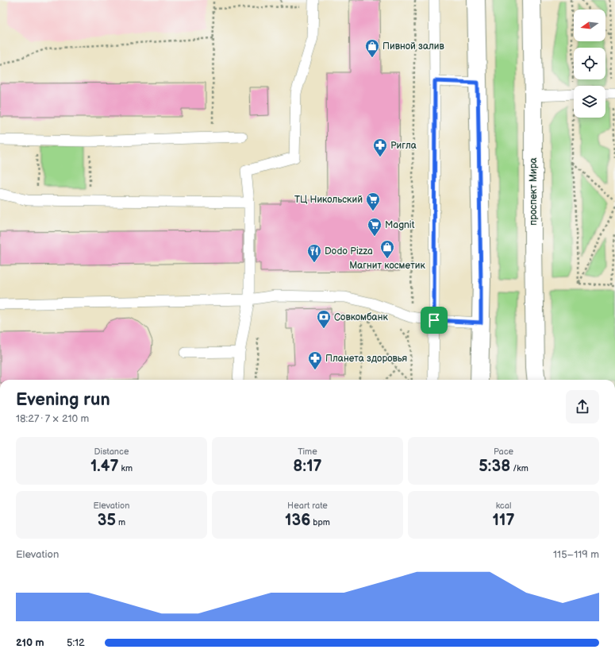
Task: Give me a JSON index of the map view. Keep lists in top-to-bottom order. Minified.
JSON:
{"streets":{"main road":["проспект Мира"]},"places":{"shop":["Пивной залив","Магнит косметик"],"pharmacy":["Ригла","Планета здоровья"],"supermarket":["ТЦ Никольский","Magnit"],"restaurant":["Dodo Pizza"],"bank":["Совкомбанк"]},"north":"left","page":{"heading":["Evening run","18:27 · 7 × 210 m"],"stats":[["Distance","1.47 km"],["Time","8:17"],["Pace","5:38 /km"],["Elevation","35 m"],["Heart rate","136 bpm"],["kcal","117"]],"chart":["Elevation","115–119 m"],"list":[{"name":"210 m","note":"5:12"}]}}
